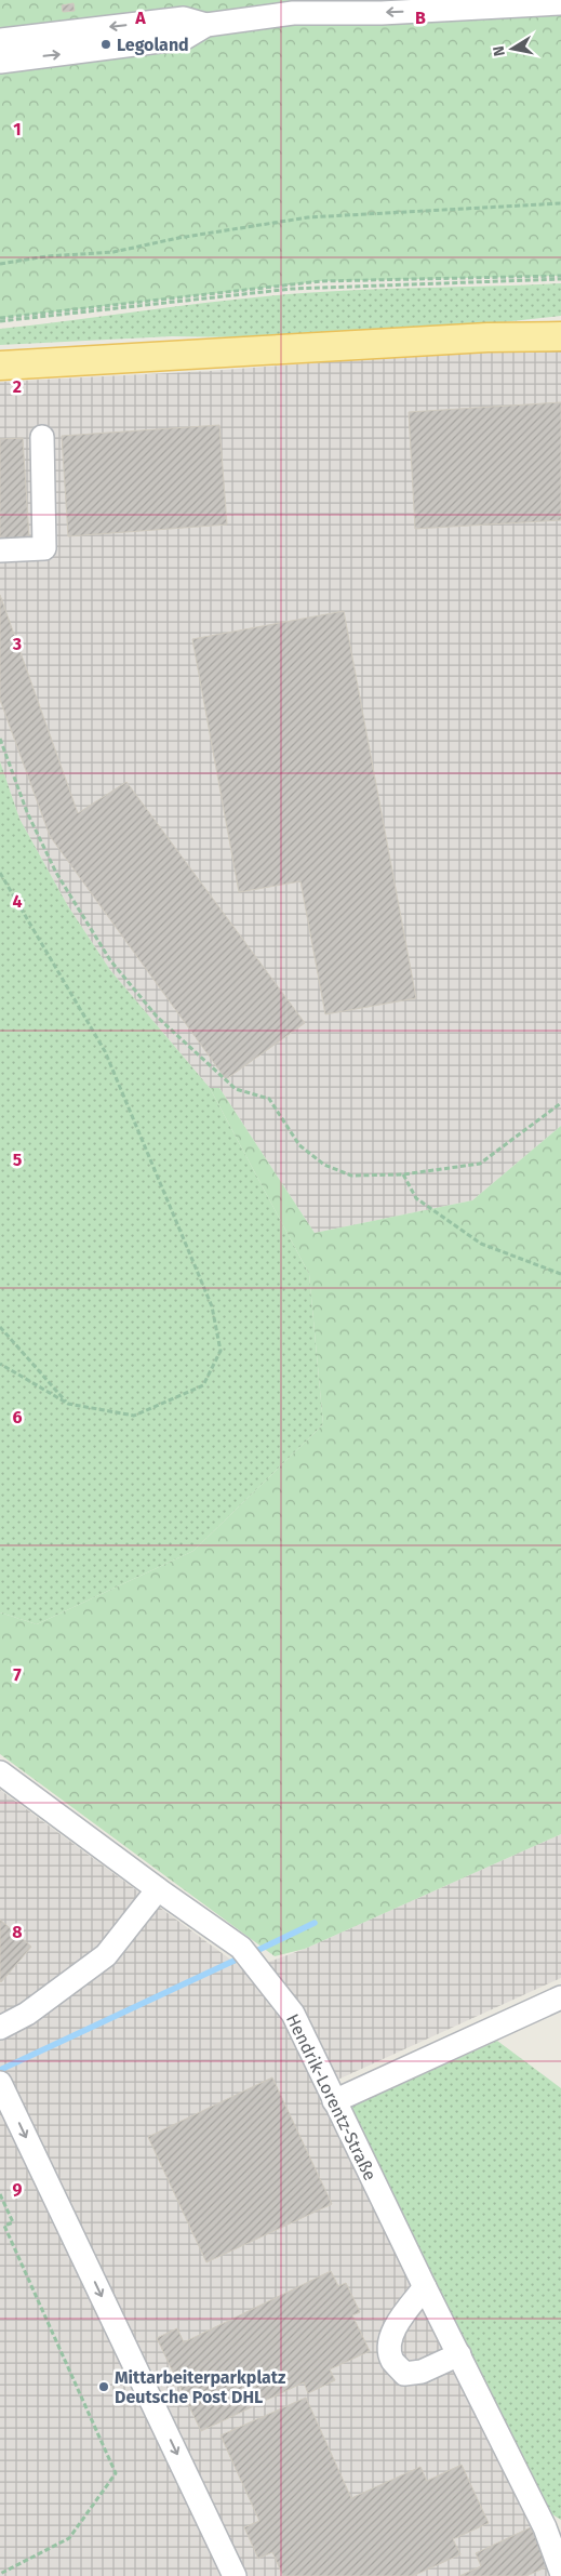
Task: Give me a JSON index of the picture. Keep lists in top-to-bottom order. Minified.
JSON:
{"streets":{"street":["Hendrik-Lorentz-Straße"]},"places":["Legoland","Mittarbeiterparkplatz Deutsche Post DHL"],"north":"left","grid":{"columns":["A","B"],"rows":["1","2","3","4","5","6","7","8","9"]}}
